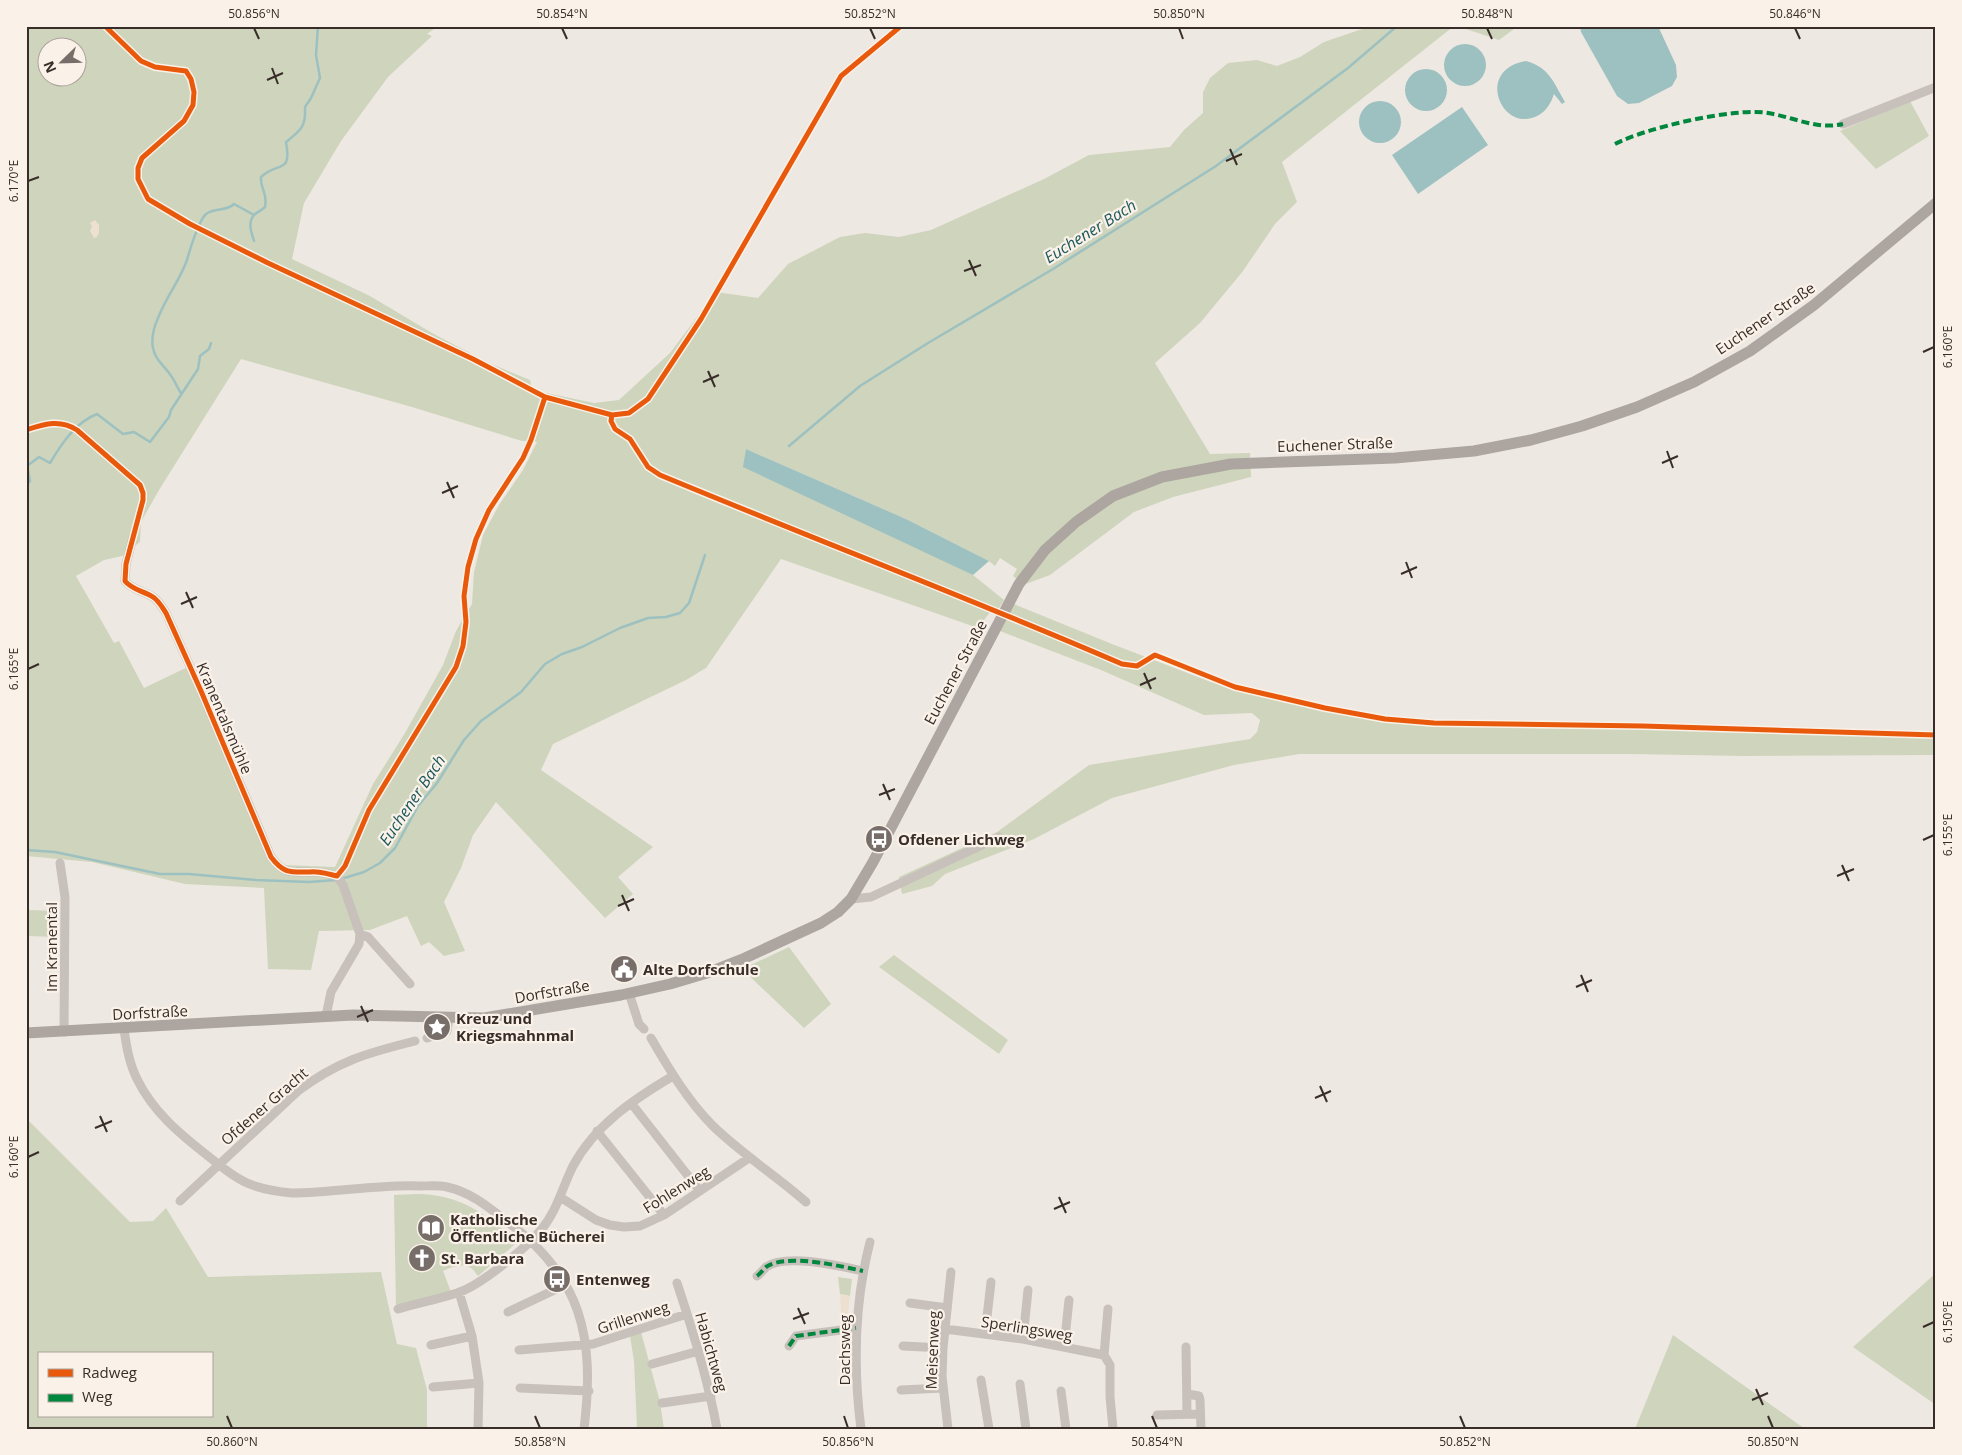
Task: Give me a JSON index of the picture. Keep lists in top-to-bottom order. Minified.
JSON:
{"streets":{"main road":["Euchener Straße","Dorfstraße"],"street":["Kranentalsmühle","Im Kranental","Ofdener Gracht","Fohlenweg","Grillenweg","Sperlingsweg","Dachsweg","Meisenweg","Habichtweg"]},"crossings":[["Euchener Straße","Dorfstraße"],["Im Kranental","Dorfstraße"],["Grillenweg","Habichtweg"],["Sperlingsweg","Meisenweg"]],"water":["Euchener Bach"],"places":{"bus stop":["Ofdener Lichweg","Entenweg"],"public building":["Alte Dorfschule"],"place":["Kreuz und Kriegsmahnmal"],"library":["Katholische Öffentliche Bücherei"],"church":["St. Barbara"]},"legend":["Radweg","Weg"],"north":"bottom left","coordinates":["50.856°N","50.854°N","50.852°N","50.850°N","50.848°N","50.846°N","6.170°E","6.160°E","6.165°E","6.155°E","6.150°E","50.860°N","50.858°N"]}
